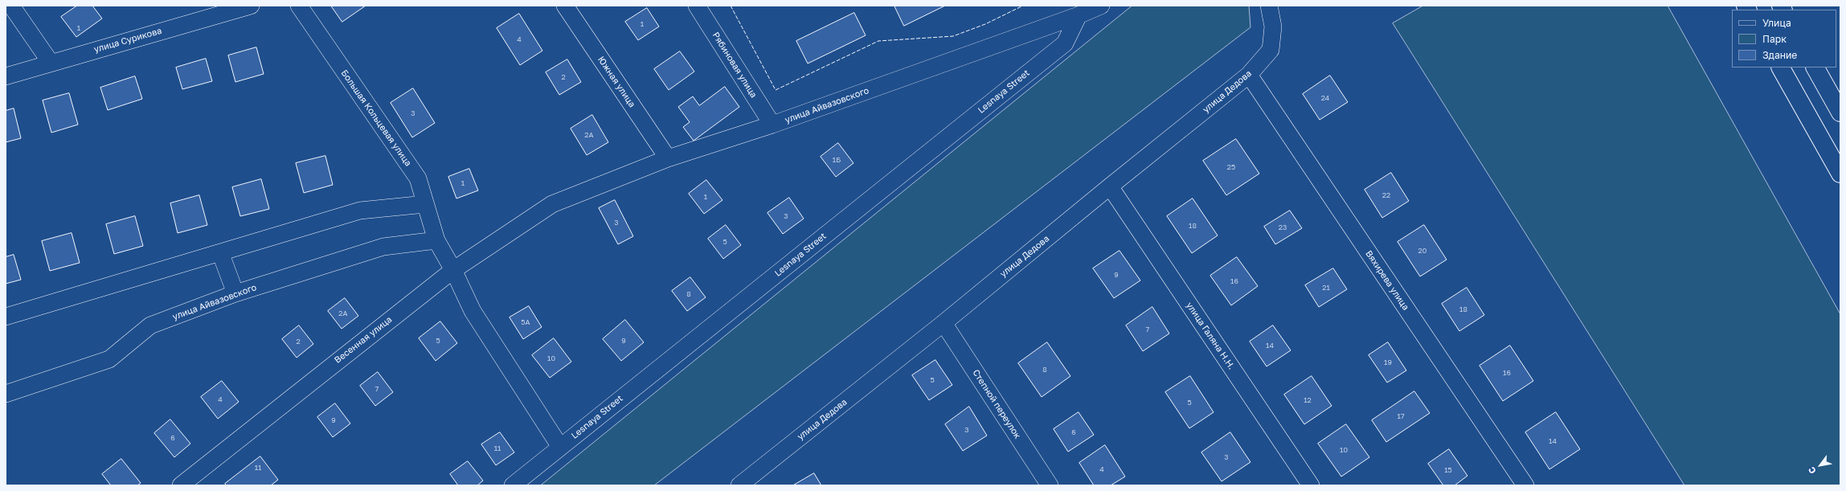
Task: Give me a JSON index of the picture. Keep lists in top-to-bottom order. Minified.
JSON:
{"streets":{"street":["улица Сурикова","Рябиновая улица","Южная улица","Lesnaya Street","улица Дедова","улица Айвазовского","Большая Кольцевая улица","Вяхирева улица","улица Галяна Н.Н.","Весенная улица","Степной переулок"]},"crossings":[["Рябиновая улица","улица Айвазовского"],["Южная улица","улица Айвазовского"],["Lesnaya Street","улица Айвазовского"],["Lesnaya Street","Большая Кольцевая улица"],["улица Дедова","Вяхирева улица"],["улица Дедова","улица Галяна Н.Н."],["улица Дедова","Степной переулок"],["улица Айвазовского","Большая Кольцевая улица"],["улица Айвазовского","Весенная улица"],["Большая Кольцевая улица","Весенная улица"]],"house_numbers":["1","1","4","2","24","3","2А","1Б","25","1","22","1","3","3","18","23","5","20","9","16","21","8","18","2А","5А","7","5","9","2","14","10","19","8","16","5","7","4","12","5","17","9","3","6","6","14","11","10","3","11","4","15"],"legend":["Улица","Парк","Здание"],"north":"bottom left"}
